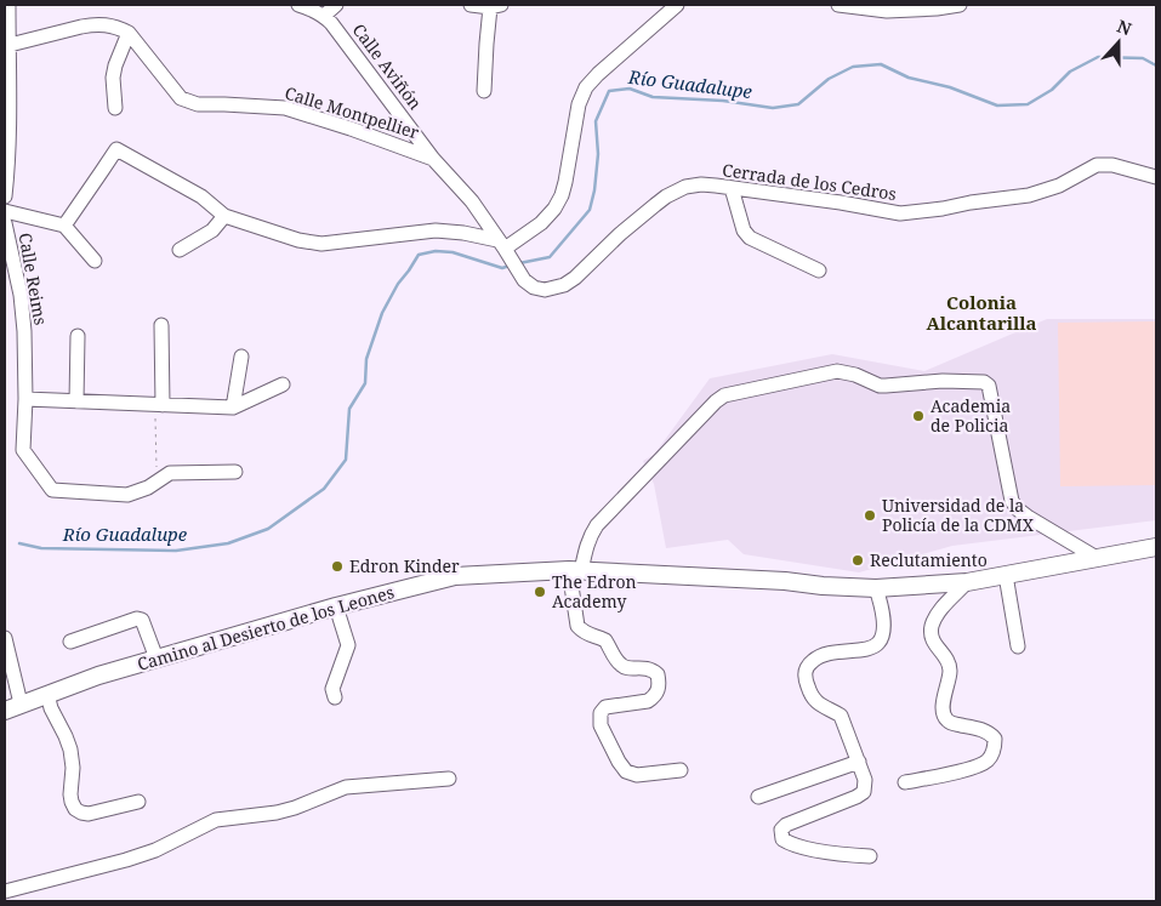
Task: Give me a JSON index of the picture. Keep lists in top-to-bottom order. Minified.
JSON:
{"streets":{"main road":["Camino al Desierto de los Leones"],"street":["Calle Aviñón","Calle Montpellier","Cerrada de los Cedros","Calle Reims"]},"crossings":[["Calle Aviñón","Calle Montpellier"],["Calle Aviñón","Cerrada de los Cedros"]],"districts":["Colonia Alcantarilla"],"water":["Río Guadalupe"],"places":["Academia de Policia","Universidad de la Policía de la CDMX","Reclutamiento","Edron Kinder","The Edron Academy"],"north":"top"}
